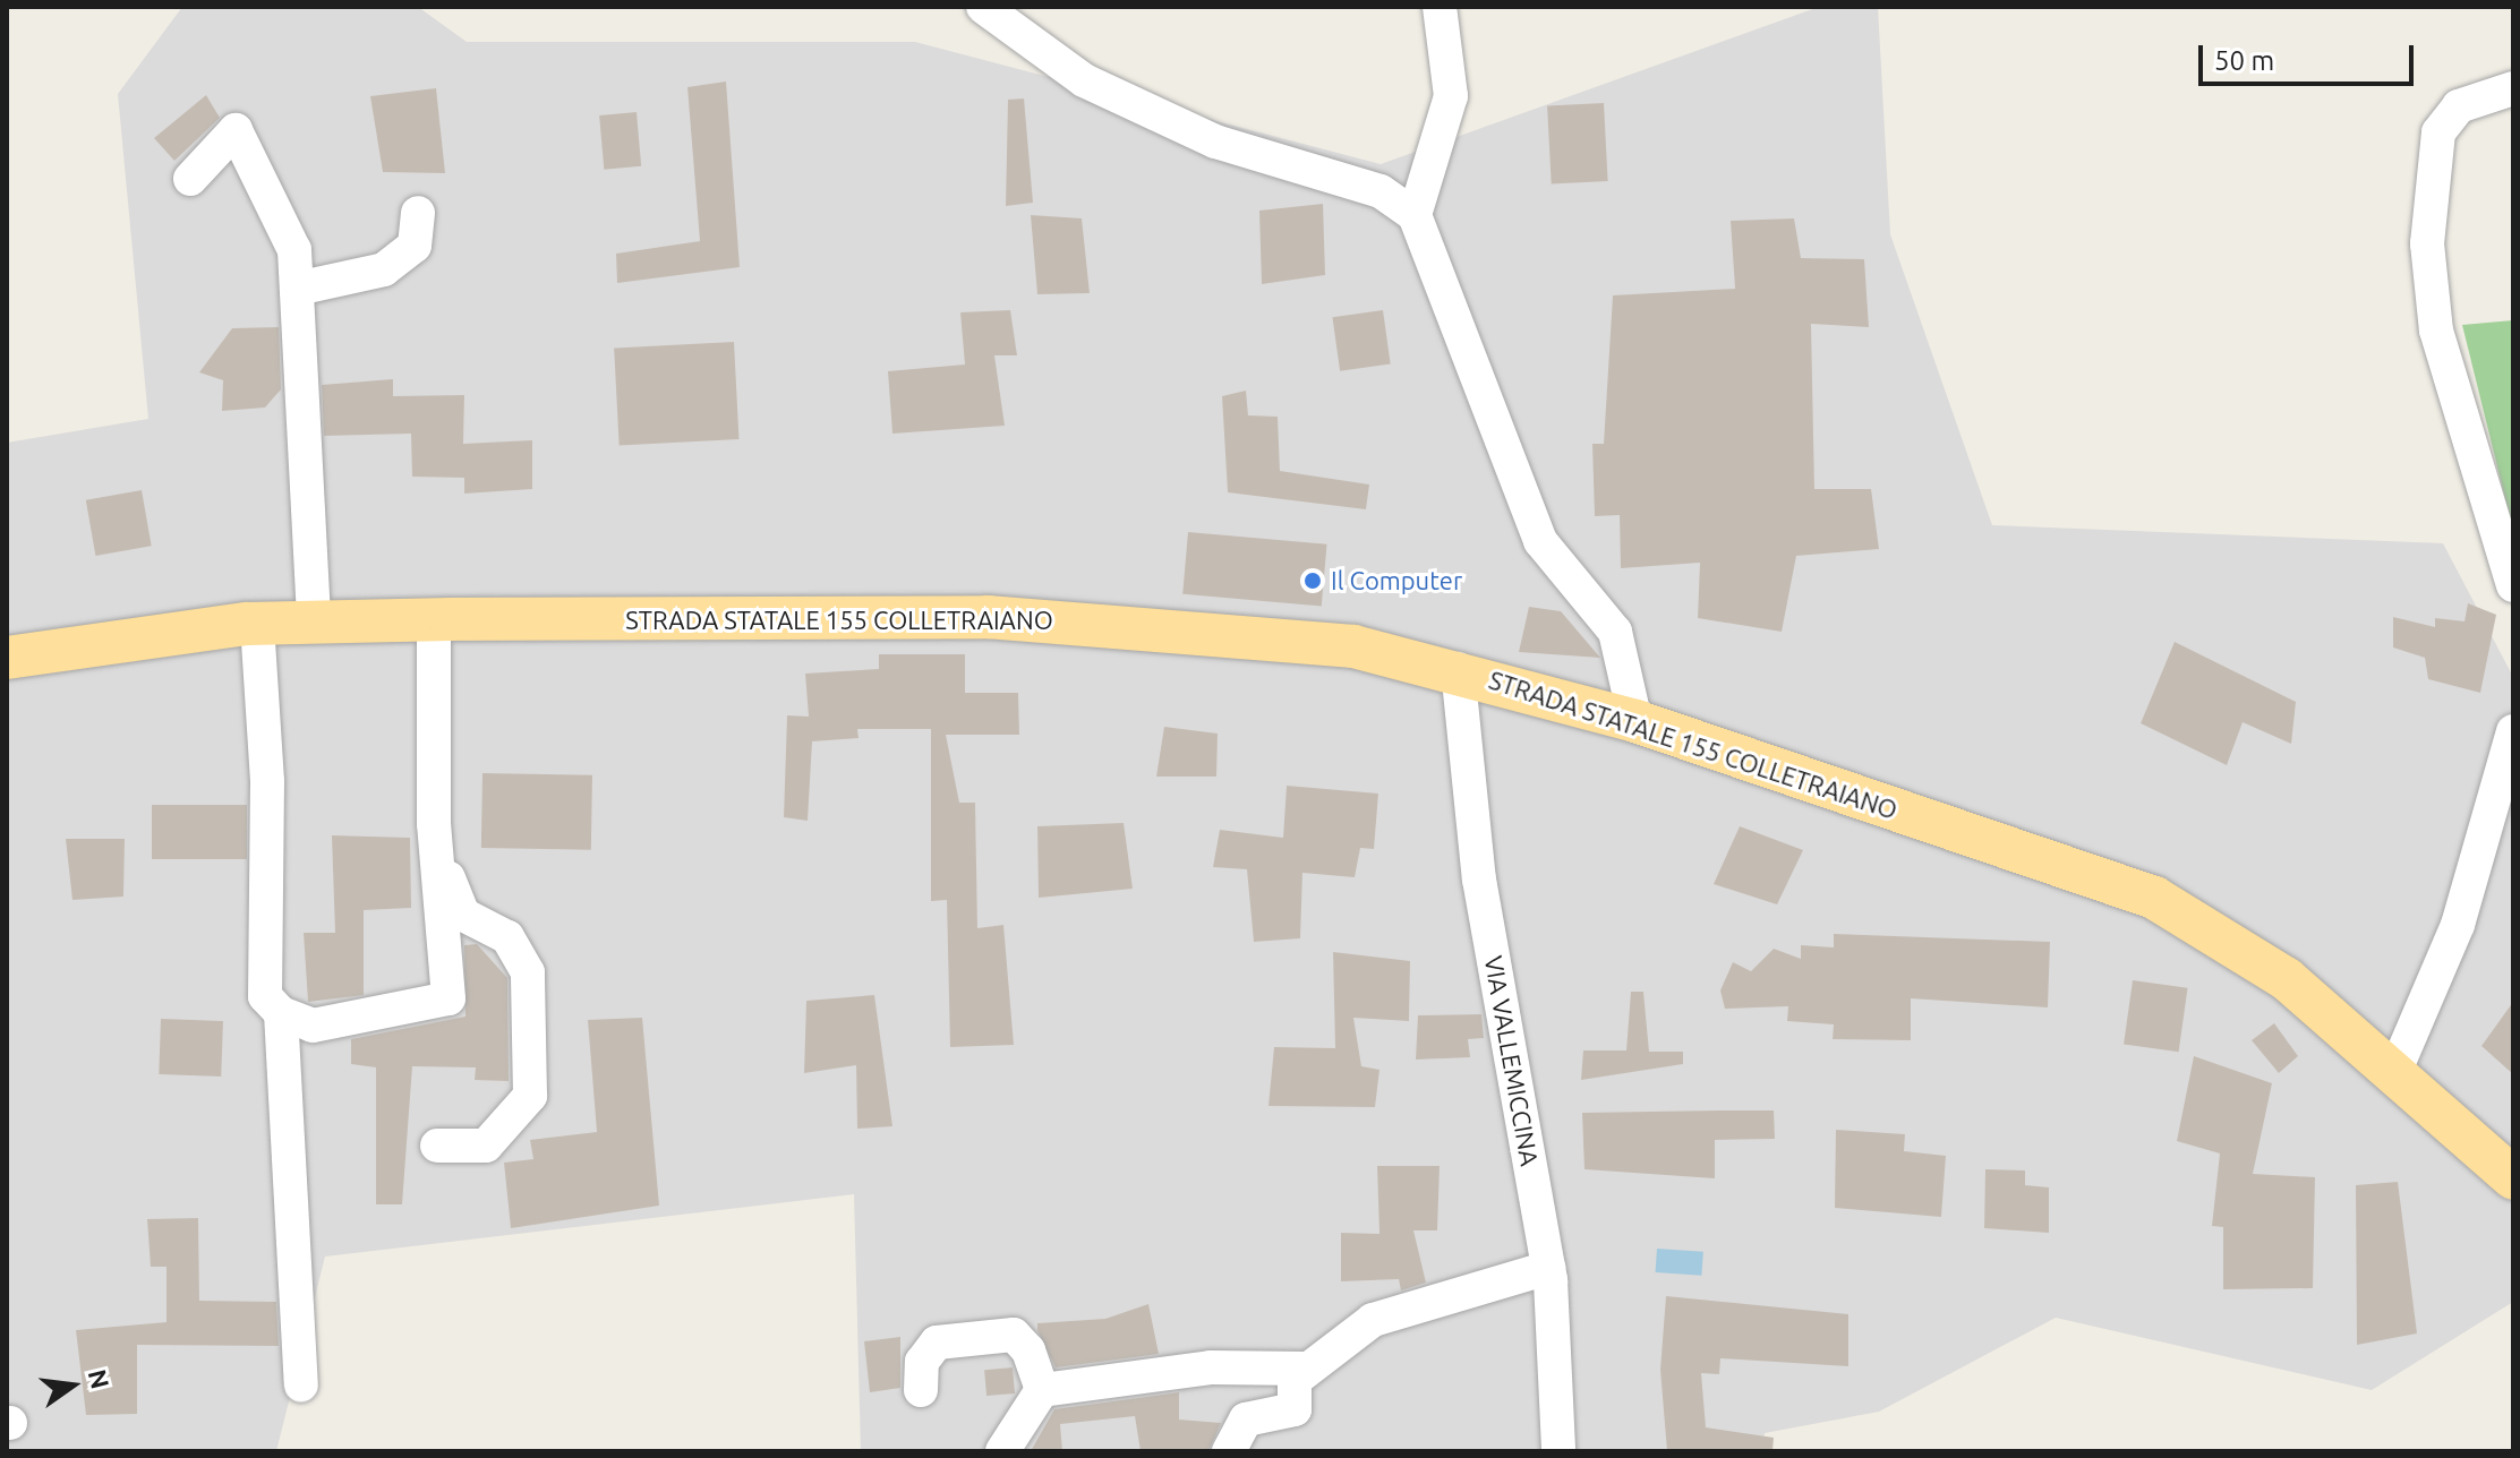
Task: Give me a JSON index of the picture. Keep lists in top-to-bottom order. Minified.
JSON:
{"streets":{"main road":["STRADA STATALE 155 COLLETRAIANO"],"street":["VIA VALLEMICCINA"]},"crossings":[["STRADA STATALE 155 COLLETRAIANO","VIA VALLEMICCINA"]],"places":["Il Computer"],"scale_bar":"50 m","north":"right"}
